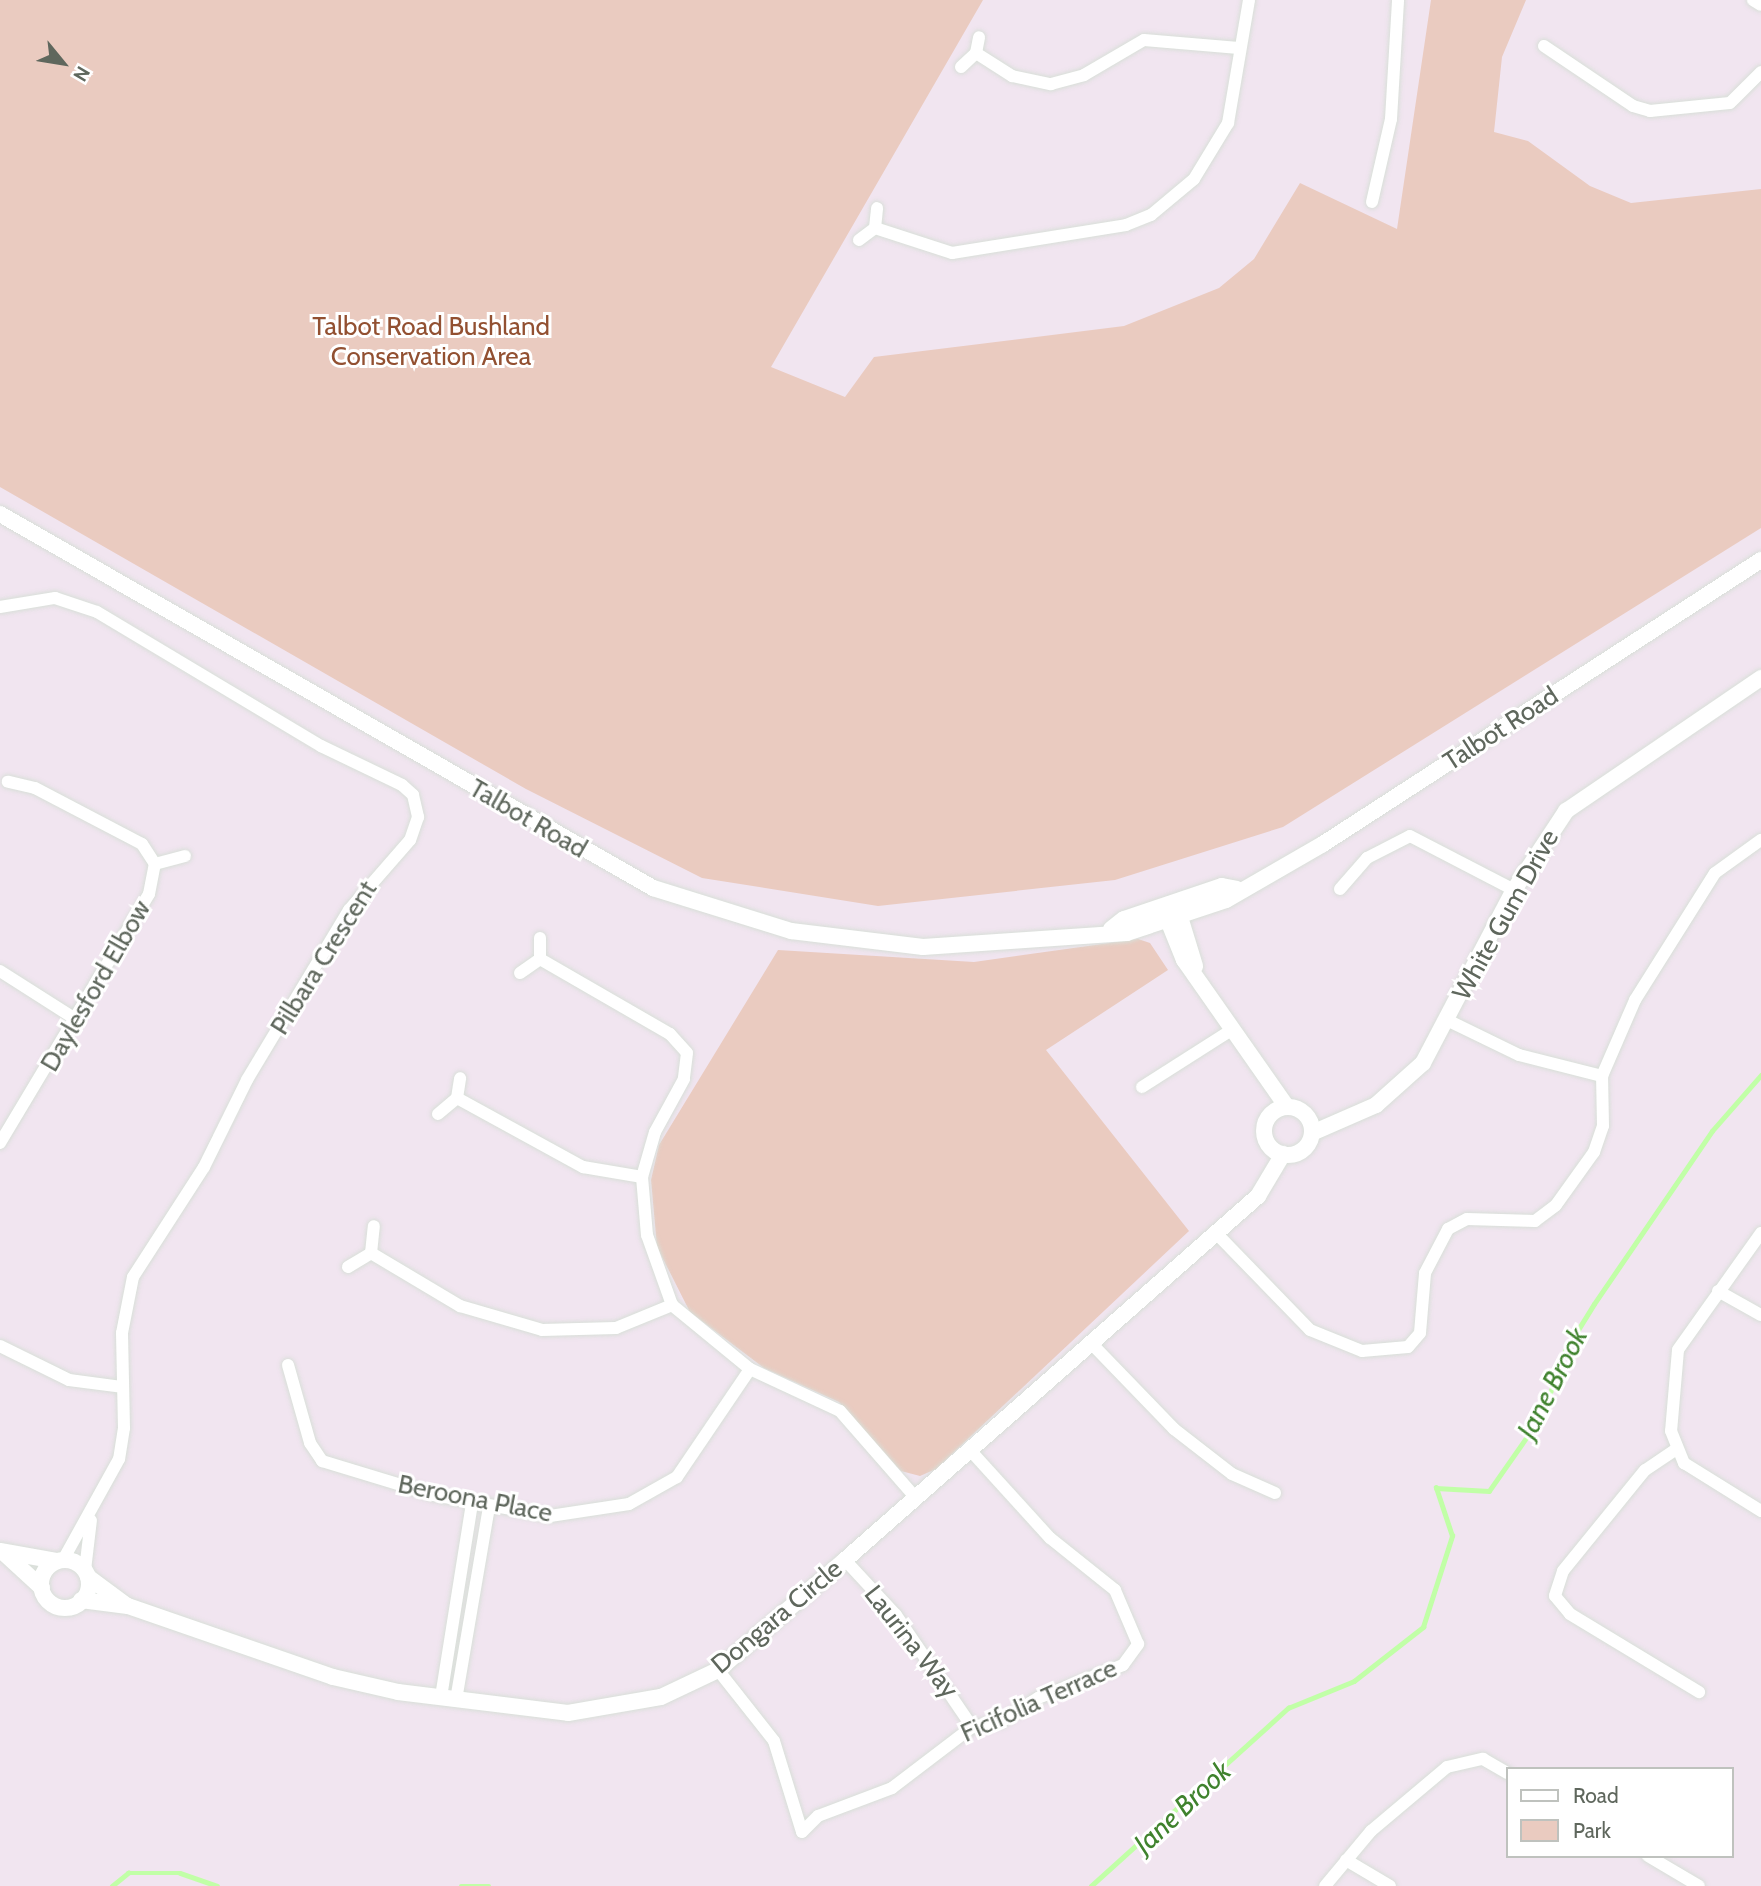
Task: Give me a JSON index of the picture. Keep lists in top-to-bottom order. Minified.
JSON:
{"streets":{"street":["Talbot Road","White Gum Drive","Pilbara Crescent","Daylesford Elbow","Beroona Place","Dongara Circle","Laurina Way","Ficifolia Terrace"]},"crossings":[["White Gum Drive","Dongara Circle"],["Pilbara Crescent","Dongara Circle"],["Dongara Circle","Laurina Way"],["Dongara Circle","Ficifolia Terrace"],["Laurina Way","Ficifolia Terrace"]],"water":["Jane Brook"],"parks":["Talbot Road Bushland Conservation Area"],"legend":["Road","Park"],"north":"bottom right"}
